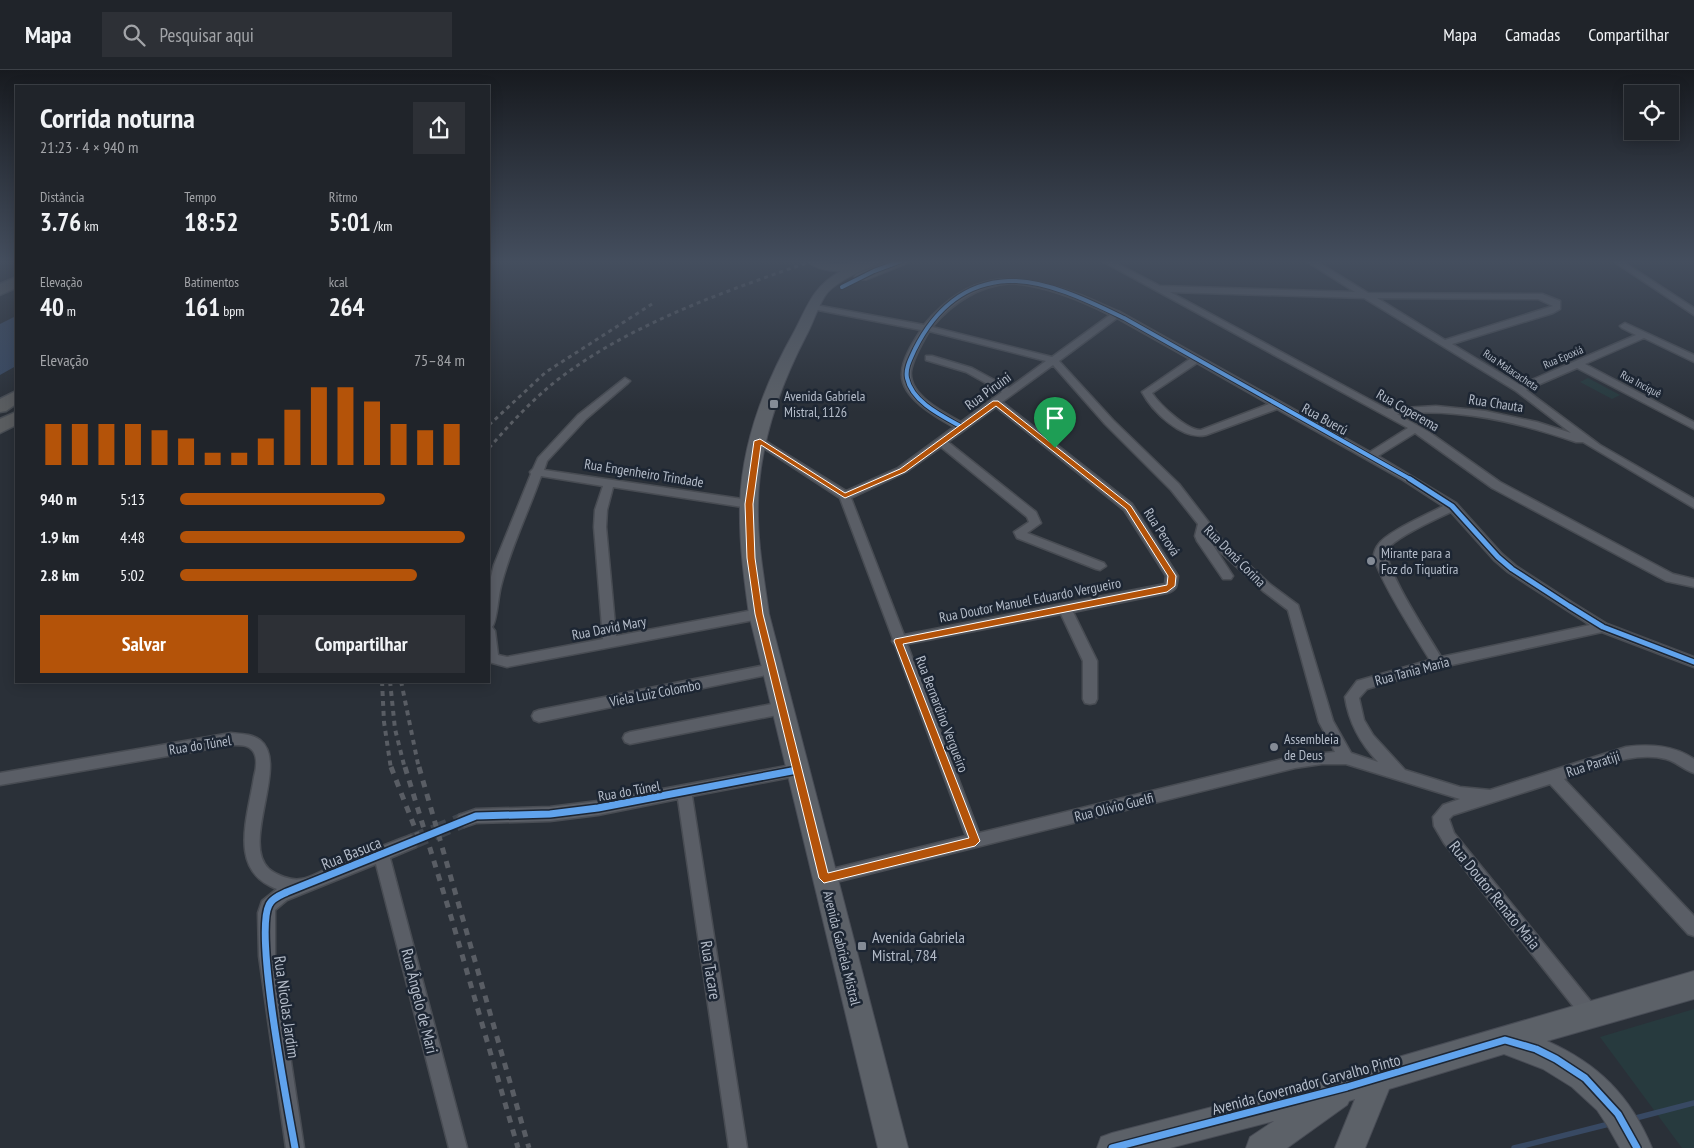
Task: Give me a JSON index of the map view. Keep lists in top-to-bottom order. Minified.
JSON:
{"streets":{"main road":["Avenida Gabriela Mistral","Avenida Governador Carvalho Pinto"],"street":["Rua Epoxiá","Rua Malacacheta","Rua Inciquê","Rua Piruini","Rua Chauta","Rua Coperema","Rua Buerú","Rua Engenheiro Trindade","Rua Perová","Rua Doná Corina","Rua Doutor Manuel Eduardo Vergueiro","Rua David Mary","Rua Tania Maria","Viela Luiz Colombo","Rua Bernardino Vergueiro","Rua do Túnel","Rua Paratiji","Rua Olívio Guelfi","Rua Basuca","Rua Doutor Renato Maia","Rua Tacare","Rua Ângelo de Mari","Rua Nicolas Jardim"]},"crossings":[["Rua Epoxiá","Rua Malacacheta"],["Rua Epoxiá","Rua Inciquê"],["Rua Malacacheta","Rua Chauta"],["Rua Piruini","Rua Buerú"],["Rua Piruini","Rua Perová"],["Rua Piruini","Rua Doná Corina"],["Rua Piruini","Rua Bernardino Vergueiro"],["Rua Chauta","Rua Coperema"],["Rua Buerú","Rua Tania Maria"],["Rua Engenheiro Trindade","Avenida Gabriela Mistral"],["Rua Perová","Rua Doutor Manuel Eduardo Vergueiro"],["Rua Doná Corina","Rua Olívio Guelfi"],["Rua Doutor Manuel Eduardo Vergueiro","Rua Bernardino Vergueiro"],["Rua David Mary","Avenida Gabriela Mistral"],["Rua Tania Maria","Rua Paratiji"],["Rua Tania Maria","Rua Olívio Guelfi"],["Rua Tania Maria","Rua Doutor Renato Maia"],["Viela Luiz Colombo","Avenida Gabriela Mistral"],["Rua Bernardino Vergueiro","Rua Olívio Guelfi"],["Rua do Túnel","Rua Basuca"],["Rua do Túnel","Avenida Gabriela Mistral"],["Rua do Túnel","Rua Tacare"],["Rua do Túnel","Rua Nicolas Jardim"],["Rua Paratiji","Rua Doutor Renato Maia"],["Rua Olívio Guelfi","Avenida Gabriela Mistral"],["Rua Basuca","Rua Ângelo de Mari"],["Rua Basuca","Rua Nicolas Jardim"],["Rua Doutor Renato Maia","Avenida Governador Carvalho Pinto"]],"places":{"transit":["Avenida Gabriela Mistral, 1126","Avenida Gabriela Mistral, 784"],"other":["Mirante para a Foz do Tiquatira","Assembleia de Deus"]},"page":{"header":"Mapa","search":"Pesquisar aqui","nav":["Mapa","Camadas","Compartilhar"],"heading":["Corrida noturna","21:23 · 4 × 940 m"],"stats":[["Distância","3.76 km"],["Tempo","18:52"],["Ritmo","5:01 /km"],["Elevação","40 m"],["Batimentos","161 bpm"],["kcal","264"]],"chart":["Elevação","75–84 m"],"list":[{"name":"940 m","note":"5:13"},{"name":"1.9 km","note":"4:48"},{"name":"2.8 km","note":"5:02"}],"buttons":["Salvar","Compartilhar"]}}
